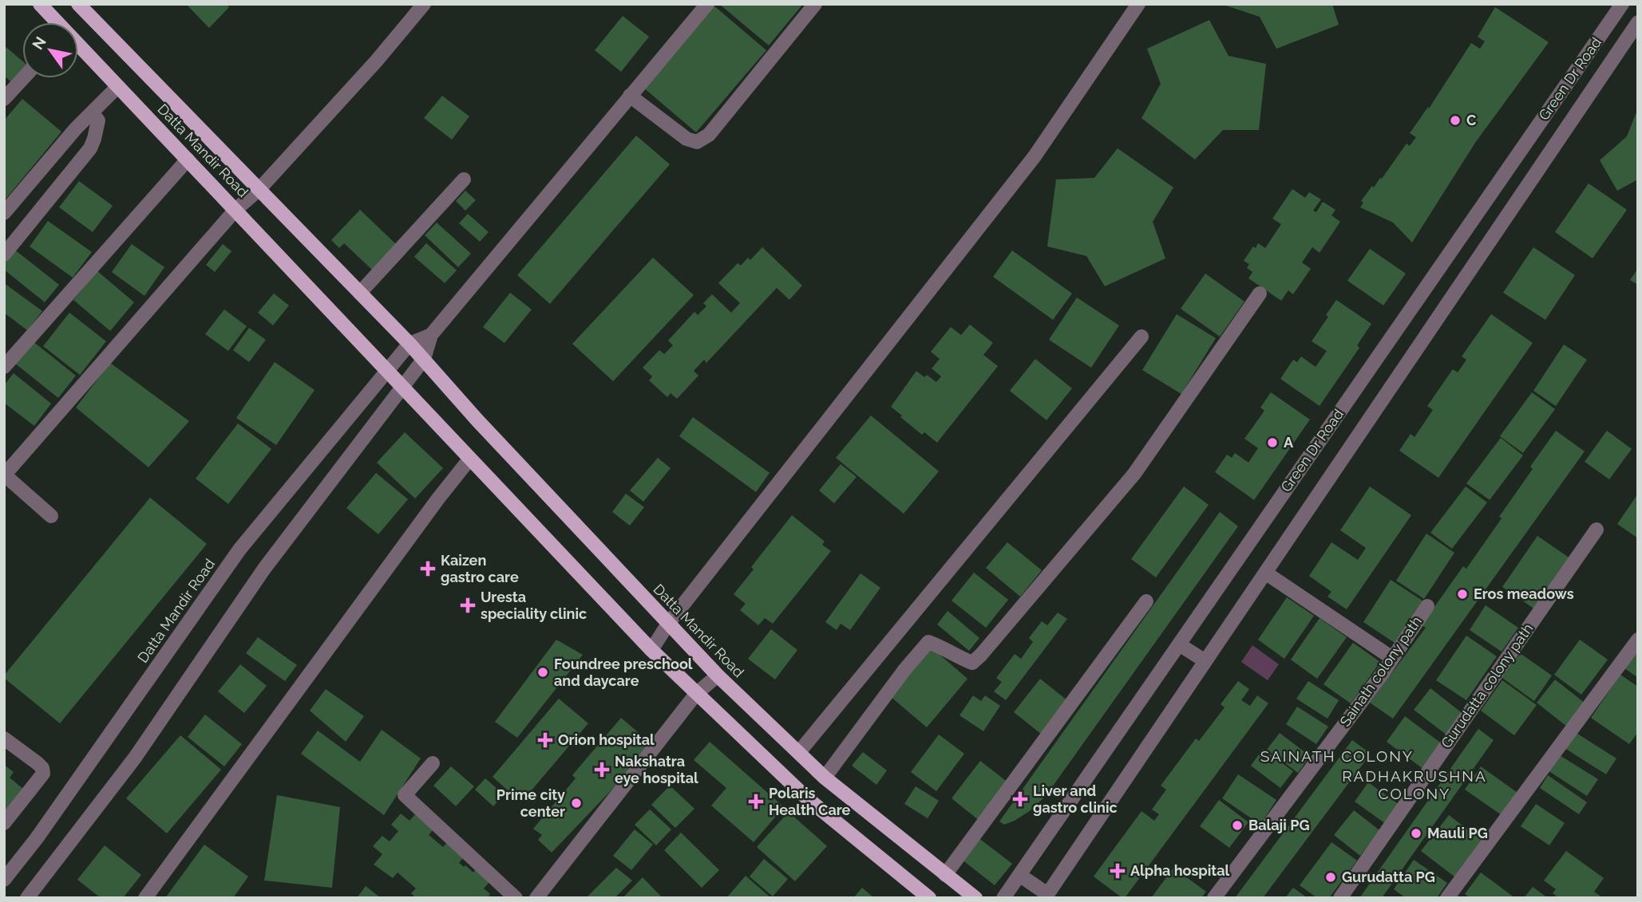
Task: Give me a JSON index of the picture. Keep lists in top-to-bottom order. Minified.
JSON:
{"streets":{"main road":["Datta Mandir Road"],"street":["Green Dr Road","Sainath colony path","Gurudatta colony path"]},"districts":["SAINATH COLONY","RADHAKRUSHNA COLONY"],"places":{"other":["C","A","Eros meadows","Foundree preschool and daycare","Prime city center","Balaji PG","Mauli PG","Gurudatta PG"],"health":["Kaizen gastro care","Uresta speciality clinic","Orion hospital","Nakshatra eye hospital","Liver and gastro clinic","Polaris Health Care","Alpha hospital"]},"north":"top left"}
